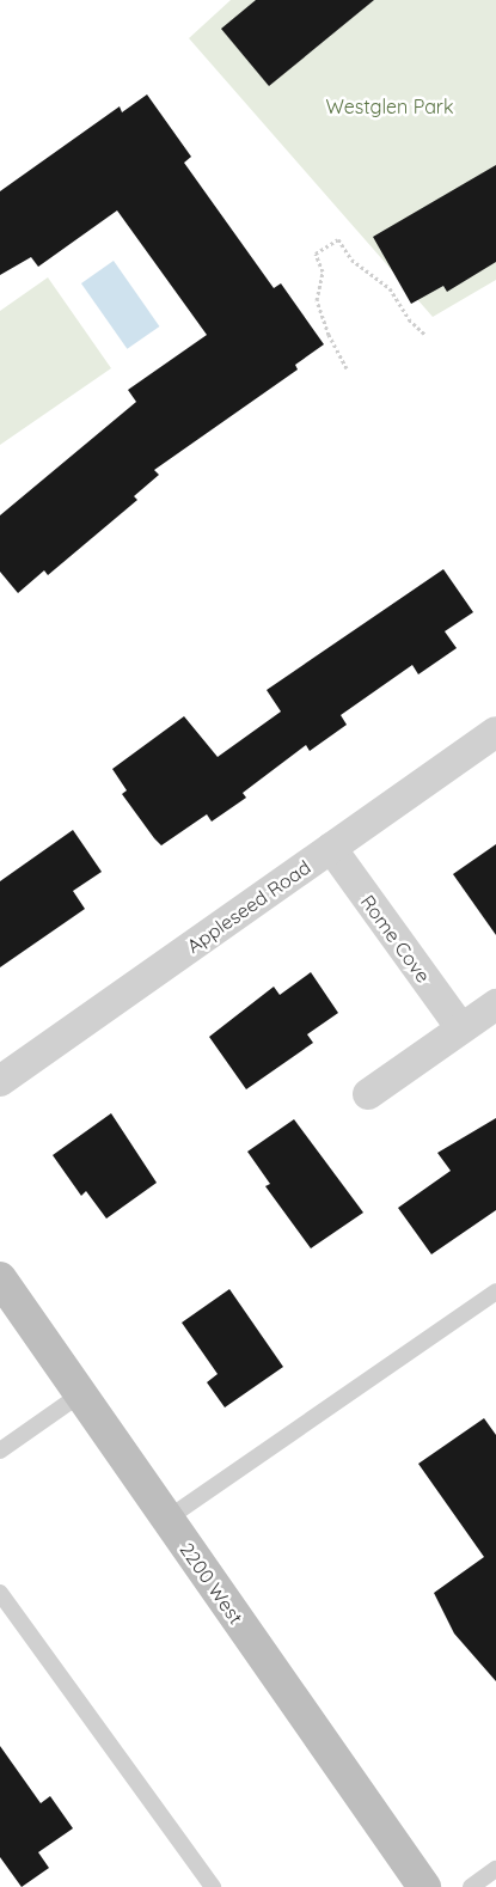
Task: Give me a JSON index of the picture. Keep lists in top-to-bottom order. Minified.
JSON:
{"streets":{"street":["Appleseed Road","Rome Cove","2200 West"]},"crossings":[["Appleseed Road","Rome Cove"]],"parks":["Westglen Park"]}
